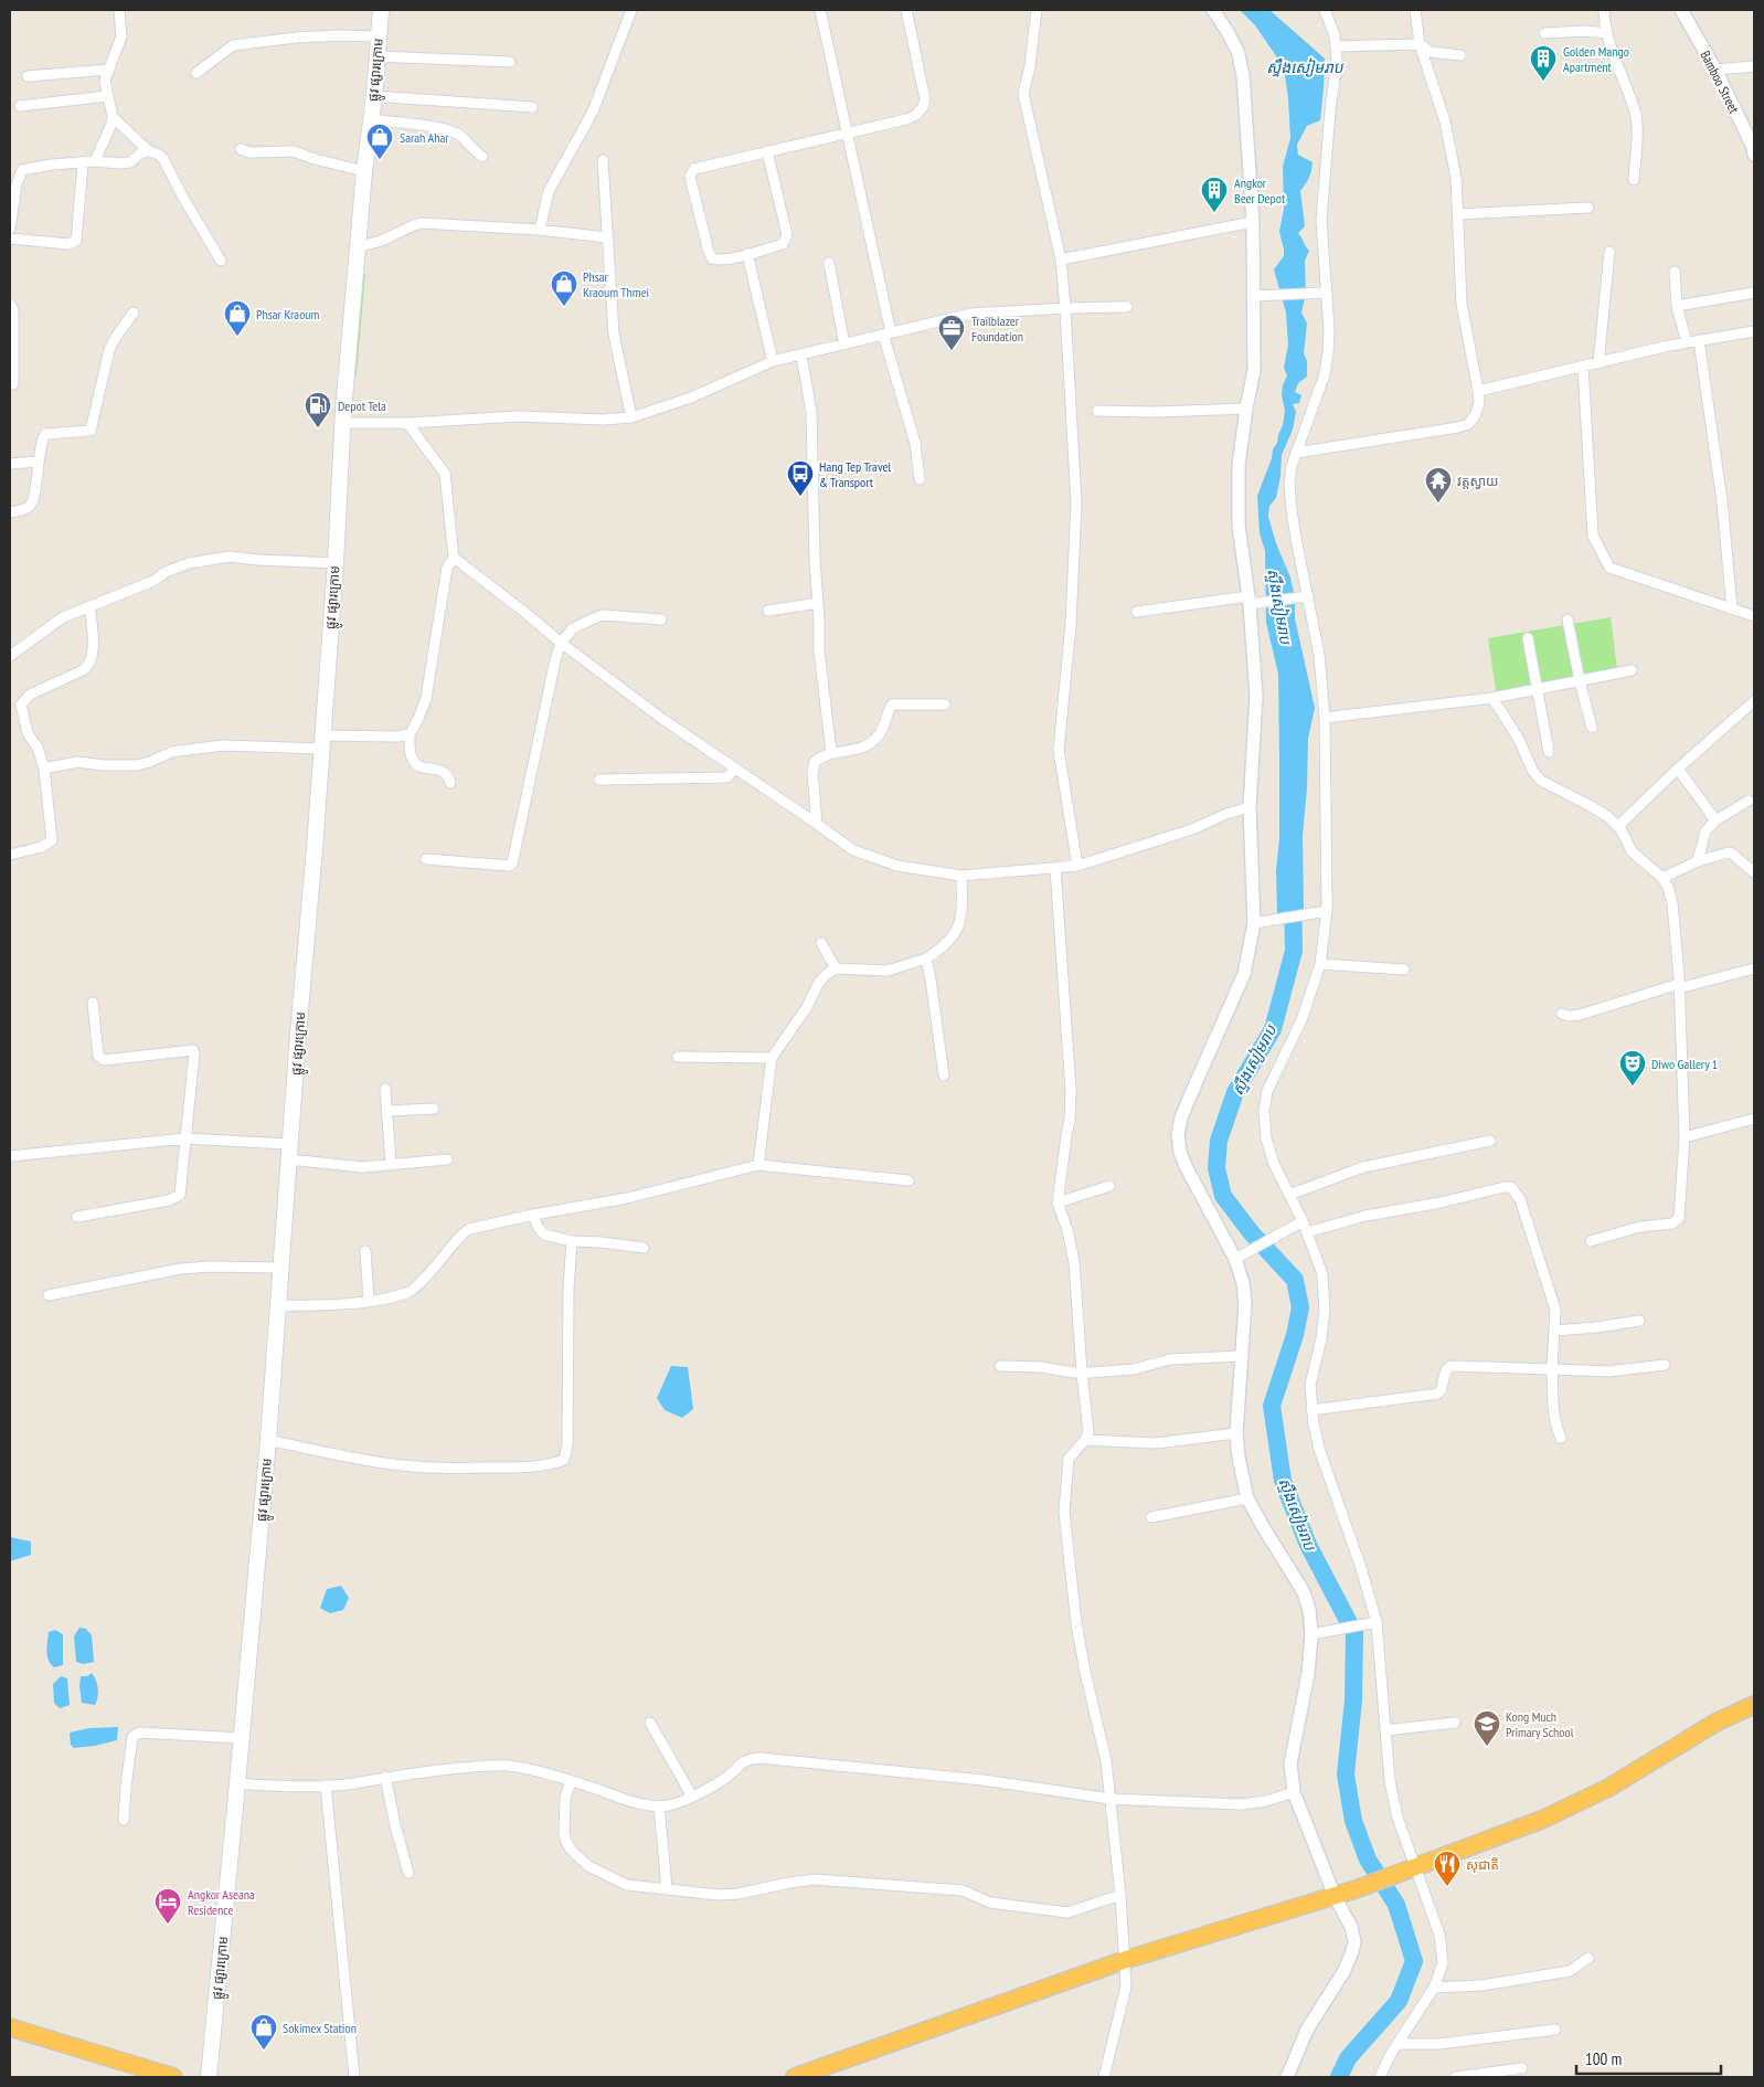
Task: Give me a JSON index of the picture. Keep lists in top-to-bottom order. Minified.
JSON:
{"streets":{"main road":["ផ្លូវ ផ្សារក្រោម"],"street":["Bamboo Street"]},"water":["ស្ទឹងសៀមរាប"],"places":{"building":["Golden Mango Apartment","Angkor Beer Depot"],"shop":["Sarah Ahar","Phsar Kraoum Thmei","Phsar Kraoum","Sokimex Station"],"office":["Trailblazer Foundation"],"fuel station":["Depot Tela"],"bus stop":["Hang Tep Travel & Transport"],"temple":["វត្តស្វាយ"],"theatre":["Diwo Gallery 1"],"school or university":["Kong Much Primary School"],"restaurant":["សុជាតិ"],"hotel":["Angkor Aseana Residence"]},"scale_bar":"100 m"}
